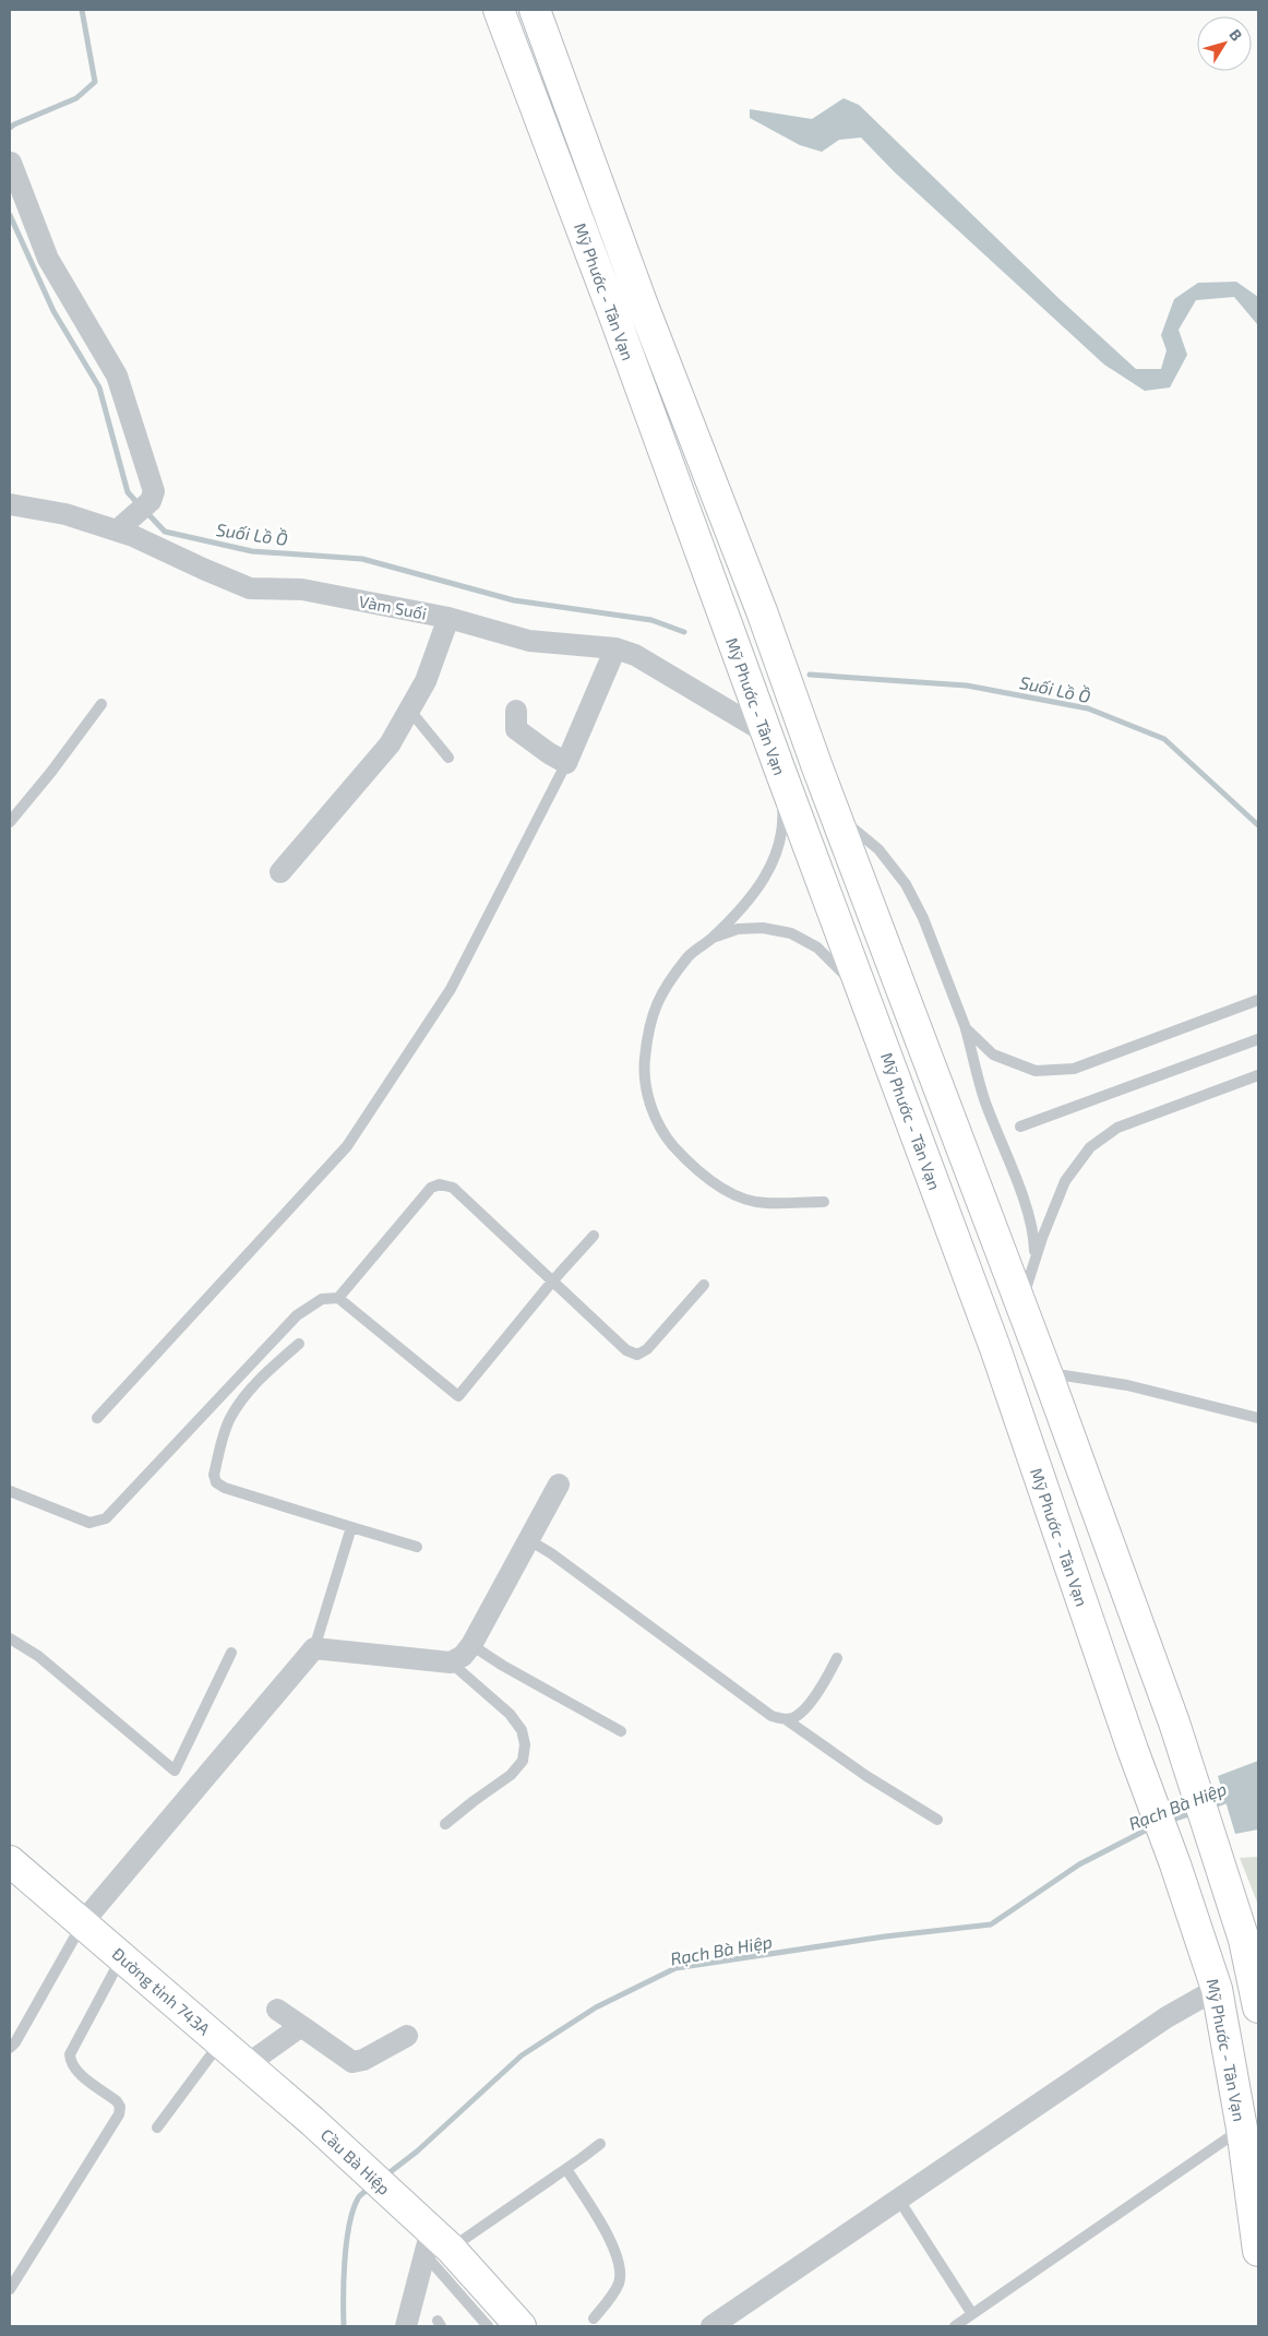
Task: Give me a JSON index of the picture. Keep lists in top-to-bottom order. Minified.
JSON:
{"streets":{"main road":["Mỹ Phước - Tân Vạn","Đường tỉnh 743A","Cầu Bà Hiệp"],"street":["Vàm Suối"]},"crossings":[["Mỹ Phước - Tân Vạn","Vàm Suối"],["Đường tỉnh 743A","Cầu Bà Hiệp"]],"water":["Suối Lồ Ồ","Rạch Bà Hiệp"],"north":"top right"}
